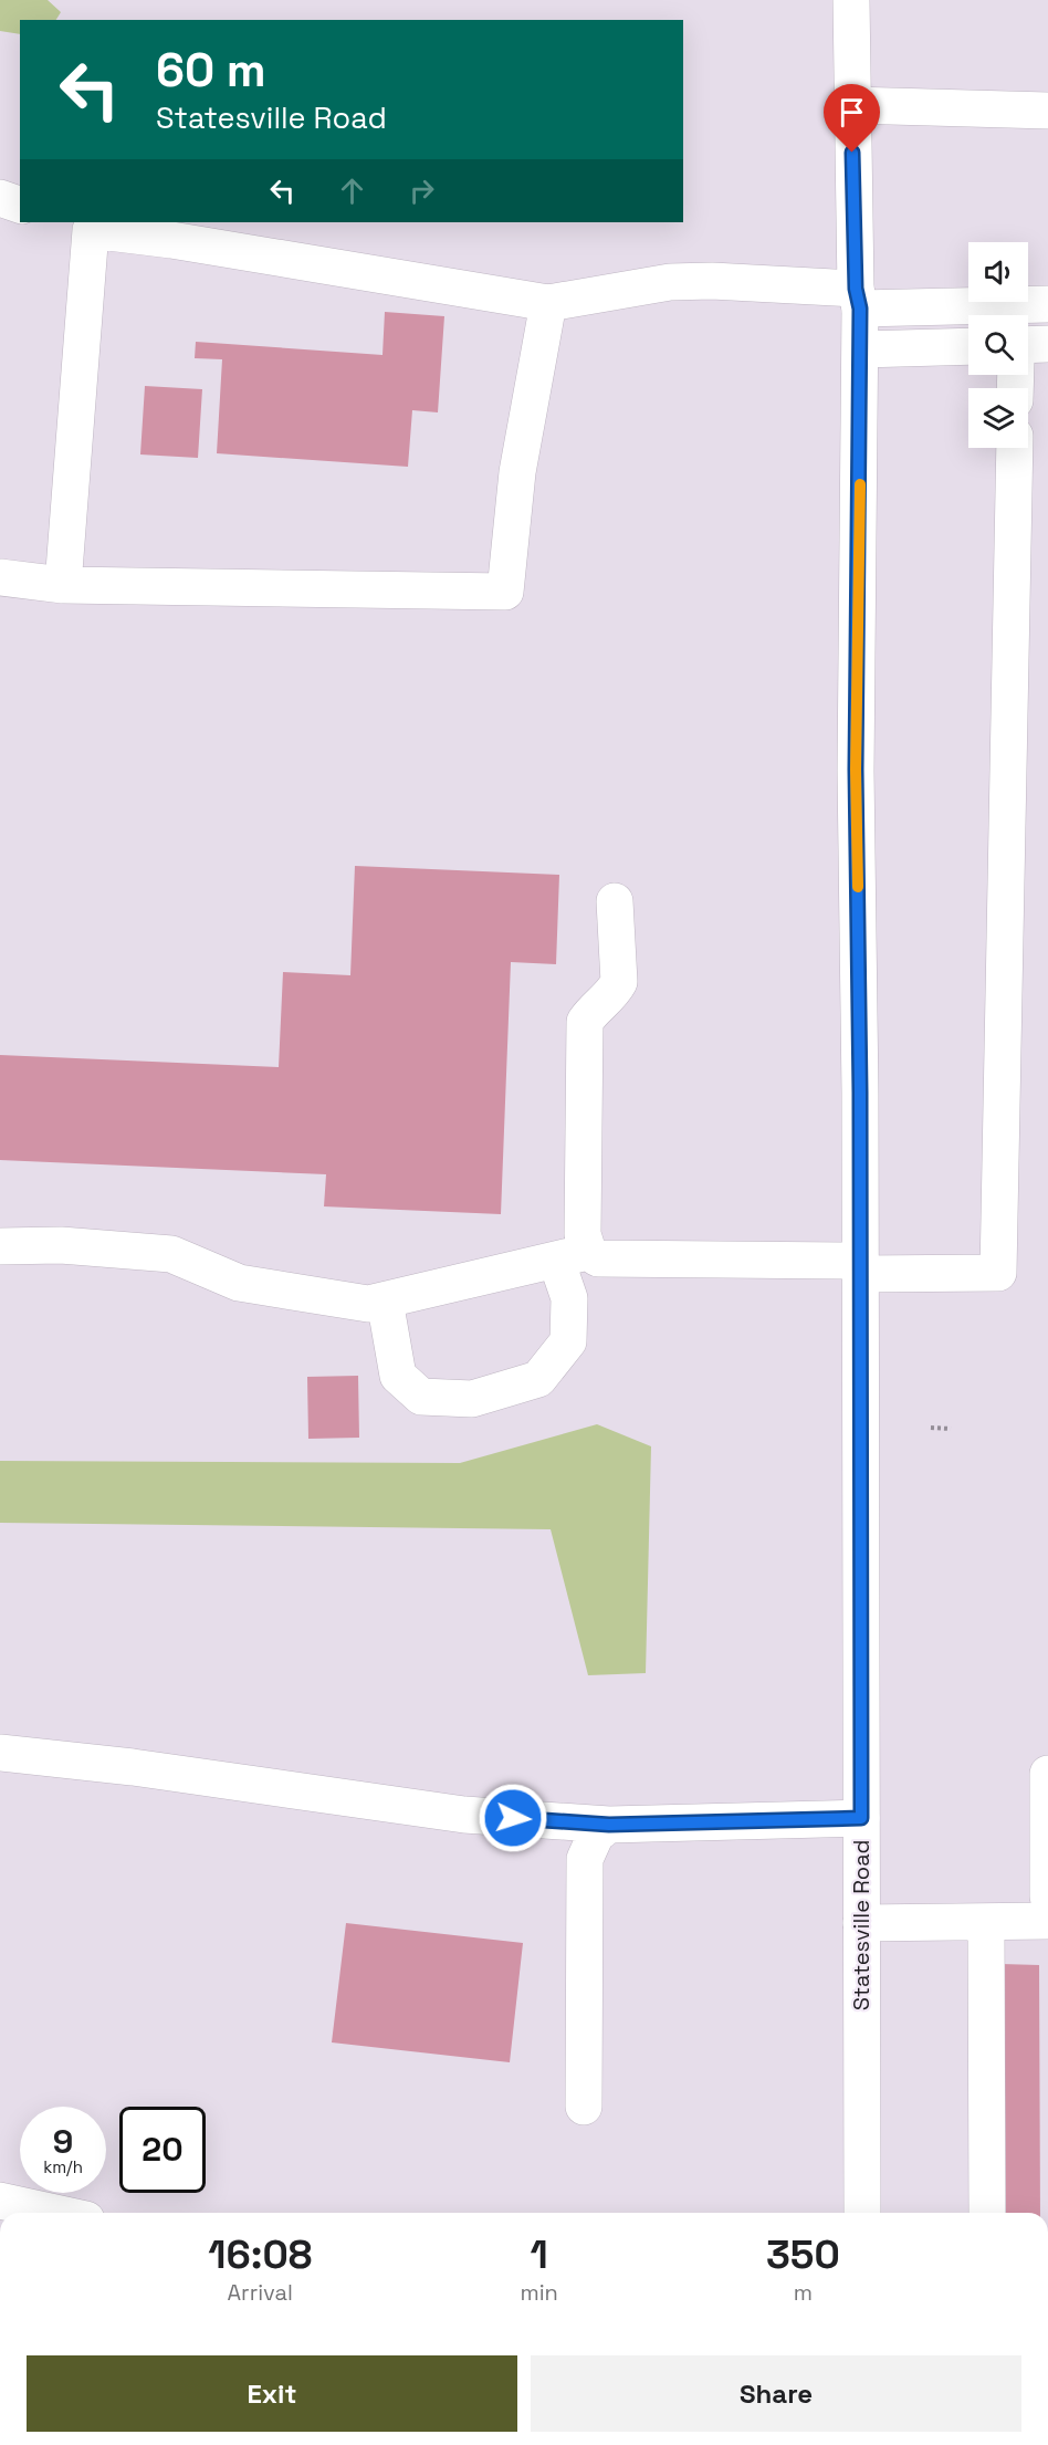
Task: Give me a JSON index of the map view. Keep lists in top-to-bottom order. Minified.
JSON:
{"streets":{"main road":["Statesville Road"]},"page":{"turn":["60 m","Statesville Road"],"speed":"9 km/h","limit":"20","eta":["16:08","Arrival","1","min","350","m"],"buttons":["Exit","Share"]}}
